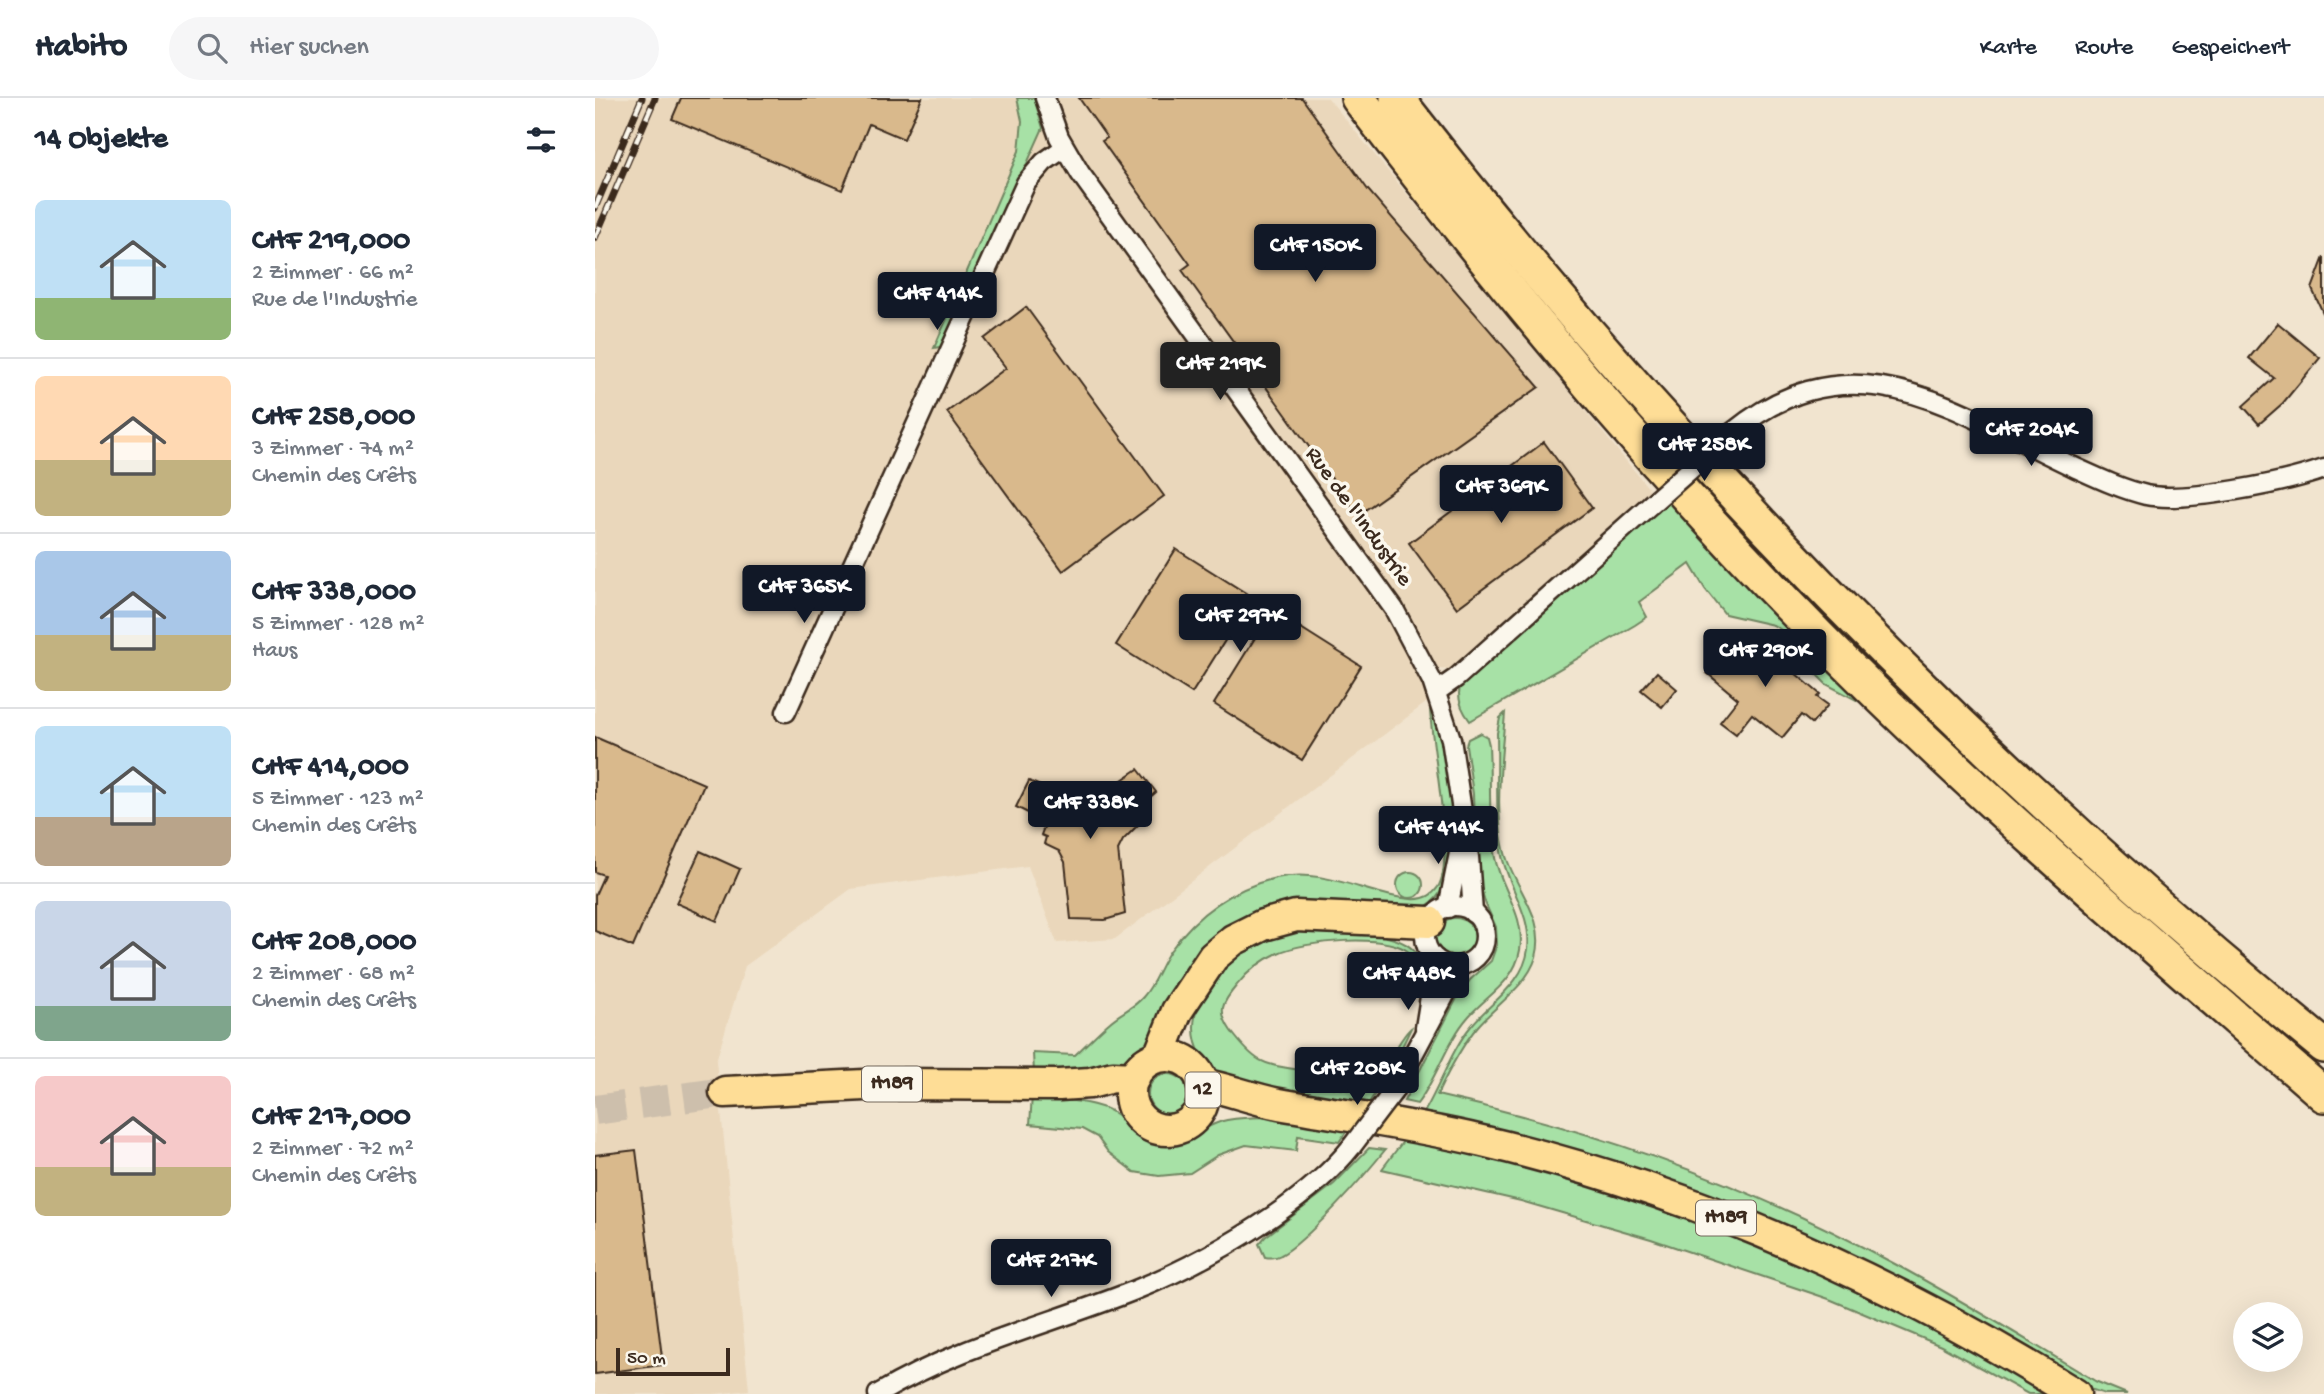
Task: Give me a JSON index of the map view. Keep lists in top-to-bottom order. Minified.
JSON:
{"streets":{"highway":["H189","12"],"street":["Rue de l'Industrie"]},"crossings":[["H189","12"]],"scale_bar":"50 m","page":{"header":"Habito","search":"Hier suchen","nav":["Karte","Route","Gespeichert"],"heading":"14 Objekte","list":[{"name":"CHF 219,000","note":"2 Zimmer · 66 m² · Rue de l'Industrie"},{"name":"CHF 258,000","note":"3 Zimmer · 74 m² · Chemin des Crêts"},{"name":"CHF 338,000","note":"5 Zimmer · 128 m² · Haus"},{"name":"CHF 414,000","note":"5 Zimmer · 123 m² · Chemin des Crêts"},{"name":"CHF 208,000","note":"2 Zimmer · 68 m² · Chemin des Crêts"},{"name":"CHF 217,000","note":"2 Zimmer · 72 m² · Chemin des Crêts"}],"price":["CHF 150K","CHF 414K","CHF 219K","CHF 204K","CHF 258K","CHF 369K","CHF 365K","CHF 297K","CHF 290K","CHF 338K","CHF 414K","CHF 448K","CHF 208K","CHF 217K"],"scale":"50 m"}}
